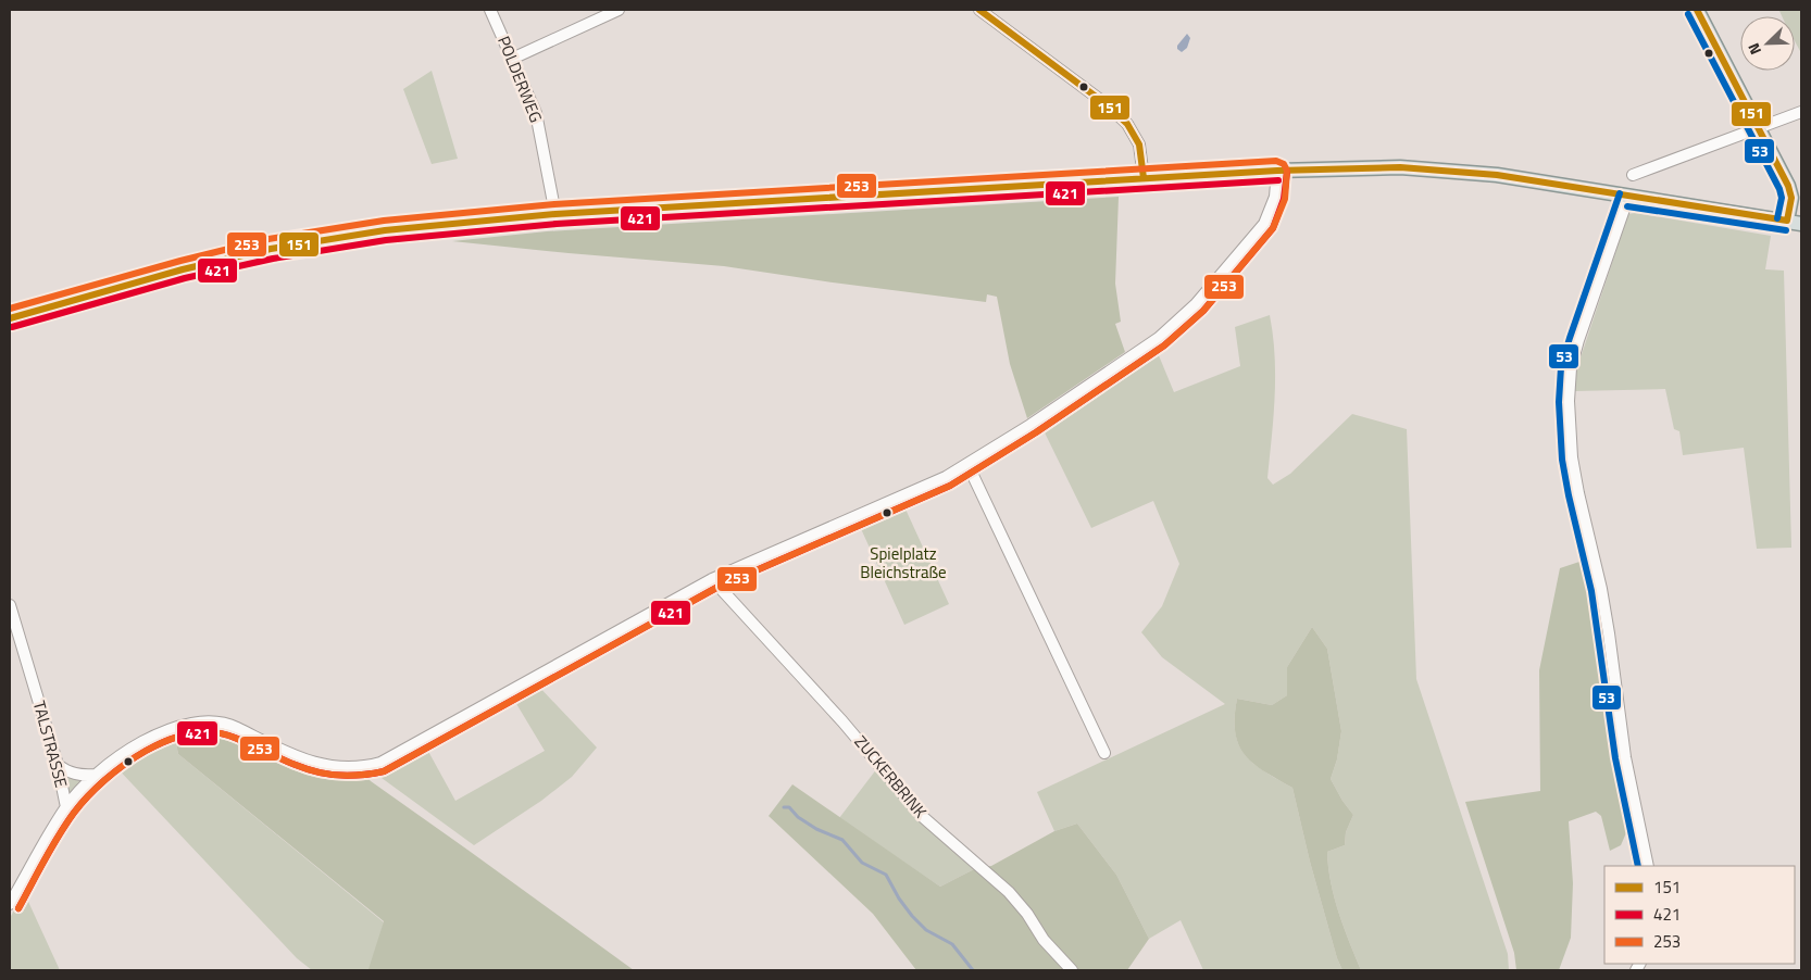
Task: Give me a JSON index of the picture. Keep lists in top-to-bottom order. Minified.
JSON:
{"streets":{"street":["POLDERWEG","TALSTRASSE","ZUCKERBRINK"]},"parks":["Spielplatz Bleichstraße"],"lines":["transit line 151","transit line 53","transit line 253","transit line 421"],"legend":["151","421","253"],"north":"bottom left"}
